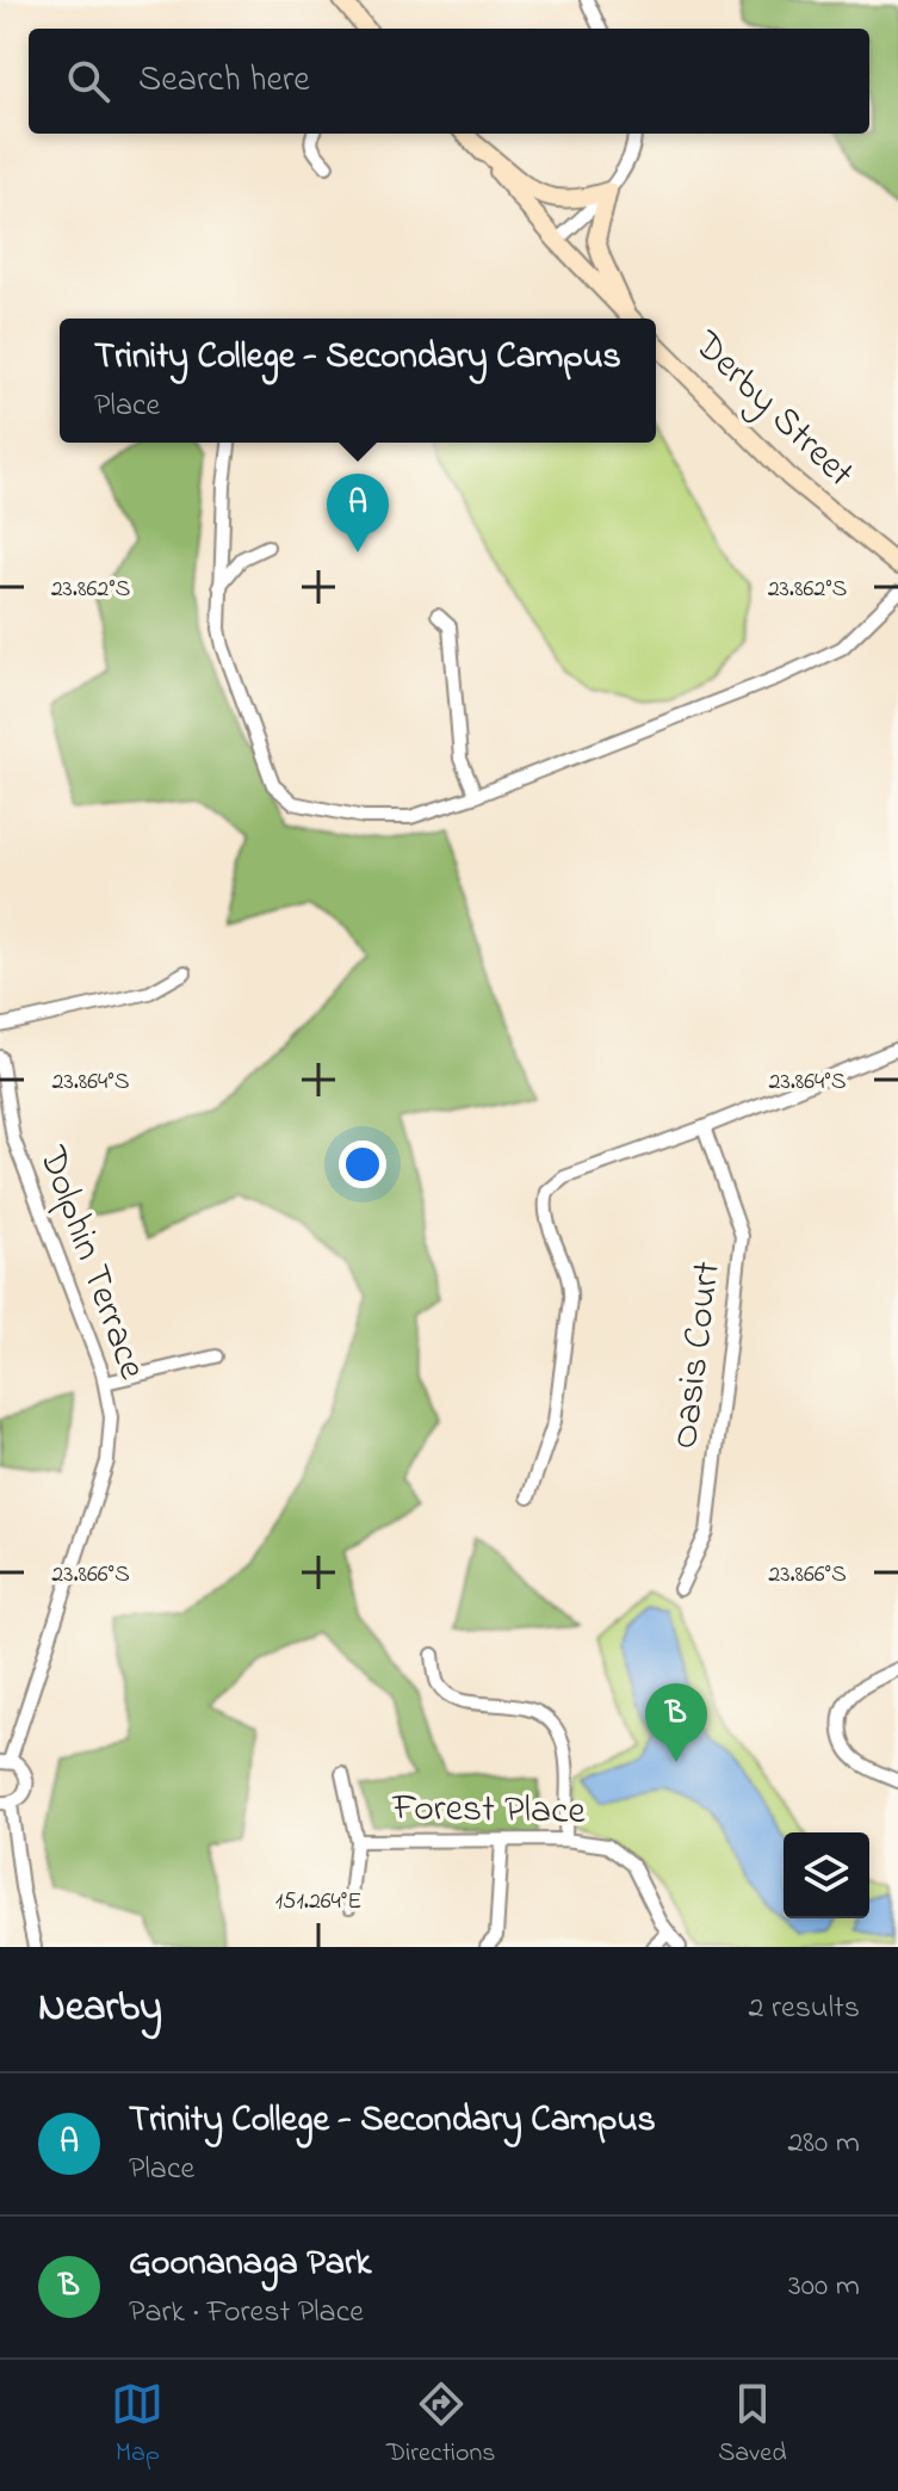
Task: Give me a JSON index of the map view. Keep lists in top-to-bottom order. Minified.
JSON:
{"streets":{"main road":["Derby Street"],"street":["Dolphin Terrace","Oasis Court","Forest Place"]},"page":{"search":"Search here","popup":["Trinity College - Secondary Campus","Place"],"pins":["A","B"],"heading":["Nearby","2 results"],"list":[{"mark":"A","name":"Trinity College - Secondary Campus","note":"Place","value":"280 m"},{"mark":"B","name":"Goonanaga Park","note":"Park · Forest Place","value":"300 m"}],"nav":["Map","Directions","Saved"]},"coordinates":["23.862°S","23.864°S","23.866°S","151.264°E"]}
